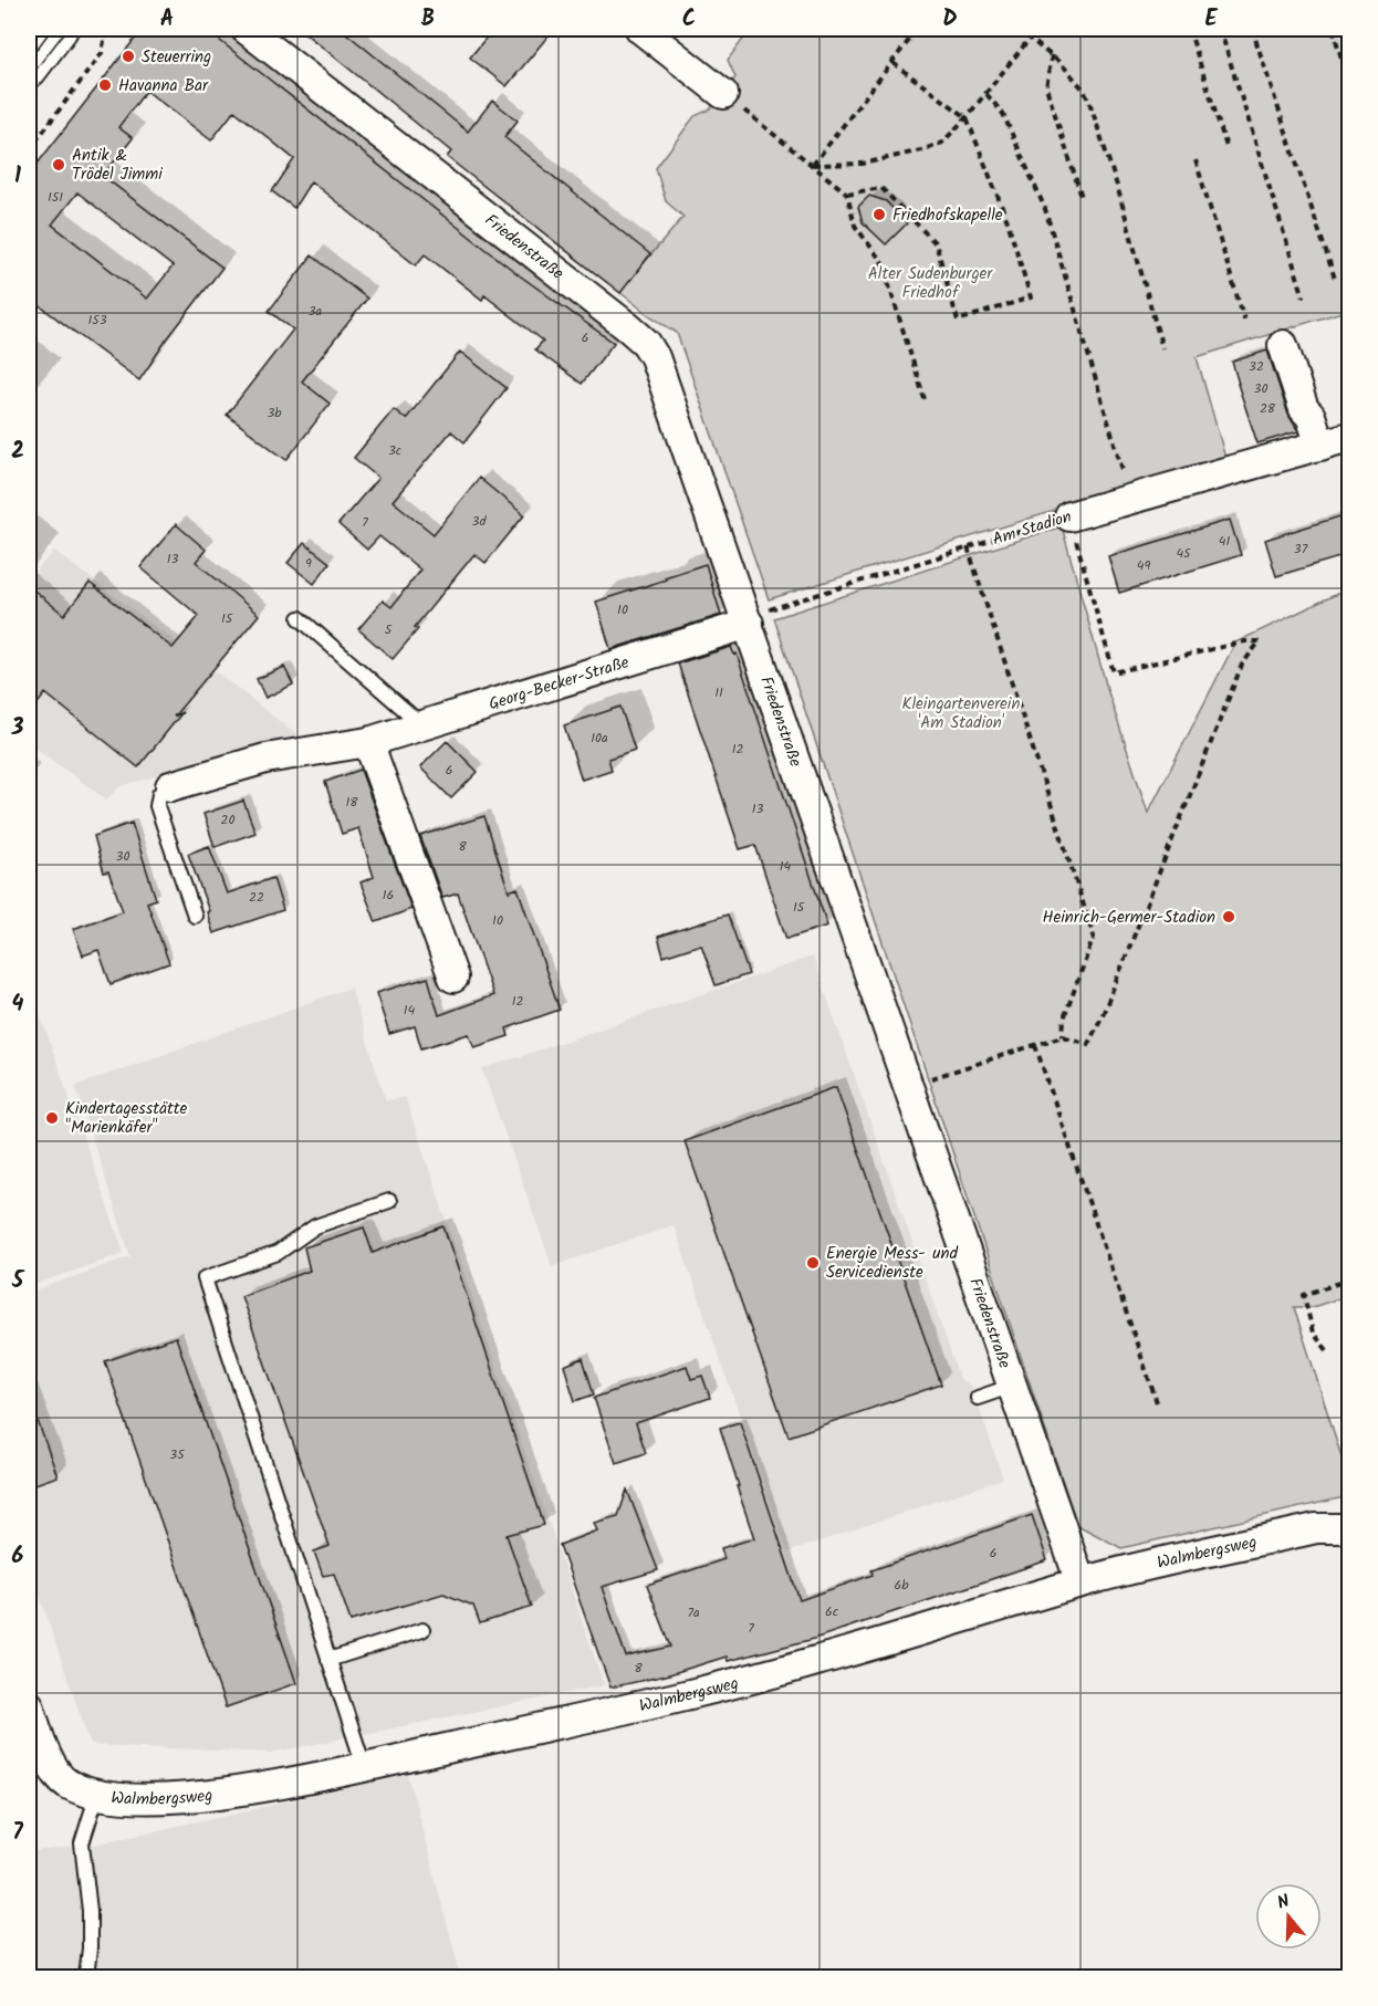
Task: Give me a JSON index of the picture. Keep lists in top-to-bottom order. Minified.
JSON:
{"streets":{"street":["Friedenstraße","Am Stadion","Georg-Becker-Straße","Walmbergsweg"]},"crossings":[["Friedenstraße","Am Stadion"],["Friedenstraße","Georg-Becker-Straße"],["Friedenstraße","Walmbergsweg"],["Am Stadion","Georg-Becker-Straße"]],"parks":["Alter Sudenburger Friedhof","Kleingartenverein 'Am Stadion'"],"places":["Steuerring","Havanna Bar","Antik & Trödel Jimmi","Friedhofskapelle","Heinrich-Germer-Stadion","Kindertagesstätte \"Marienkäfer\"","Energie Mess- und Servicedienste"],"house_numbers":["151","3a","153","6","32","30","28","3b","3c","3d","7","41","37","45","13","9","49","10","15","5","11","10a","12","6","18","13","20","8","30","14","16","22","15","10","12","14","35","6","6b","6c","7a","7","8"],"north":"top","grid":{"columns":["A","B","C","D","E"],"rows":["1","2","3","4","5","6","7"]}}
